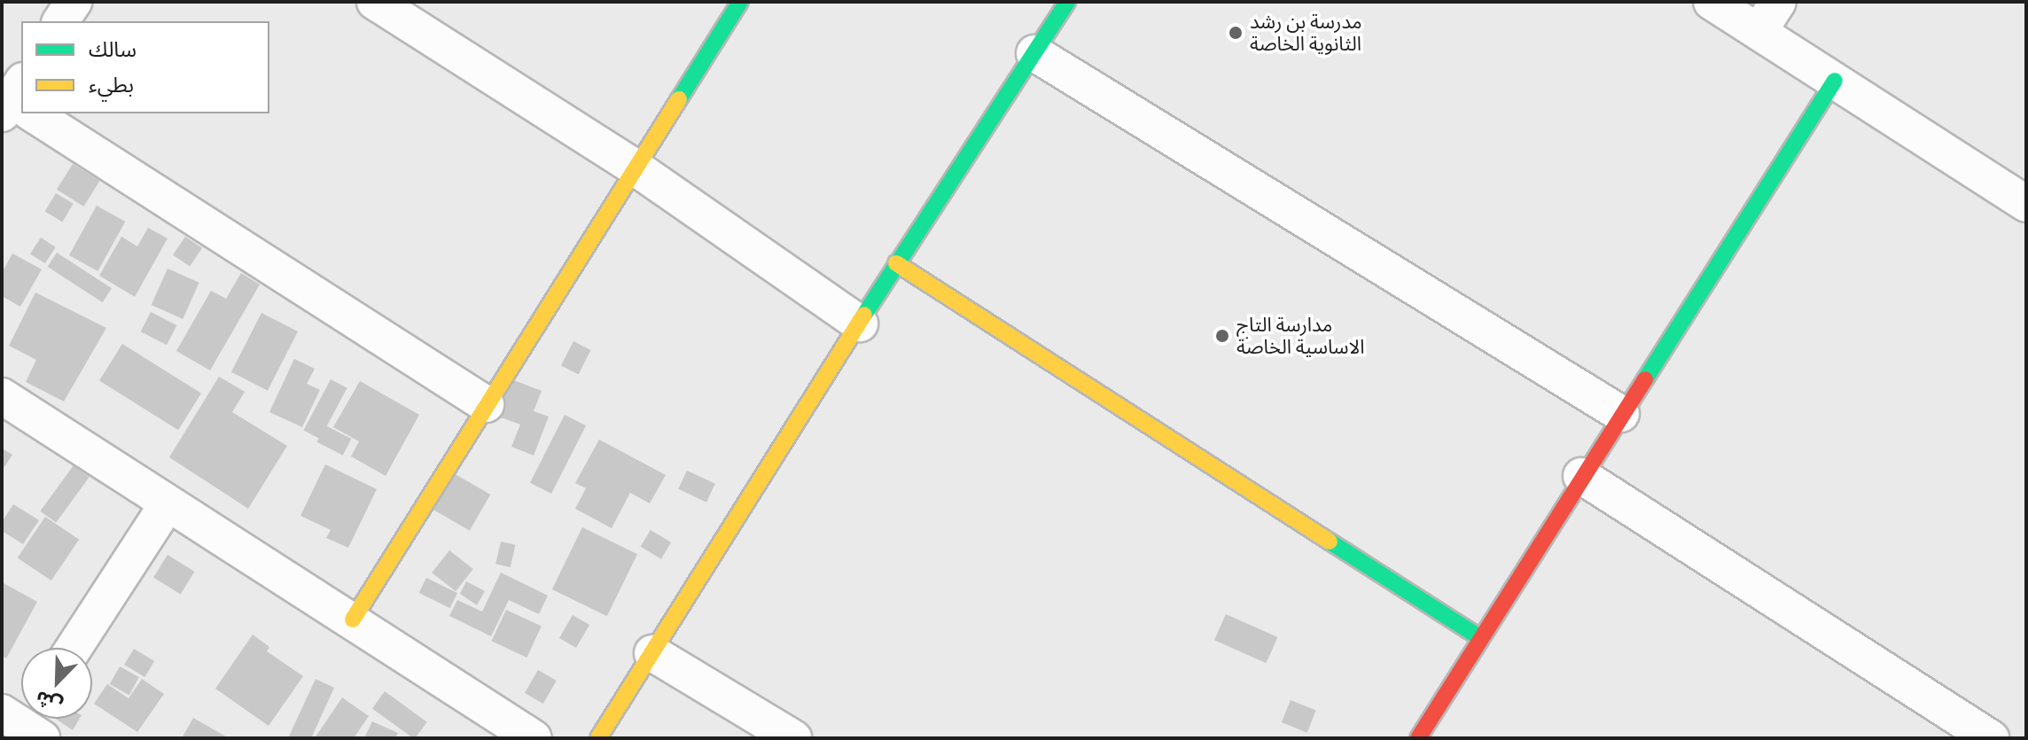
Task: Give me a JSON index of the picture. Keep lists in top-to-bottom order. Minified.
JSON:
{"places":["مدرسة بن رشد الثانوية الخاصة","مدارسة التاج الاساسية الخاصة"],"legend":["سالك","بطيء"],"north":"bottom left"}
